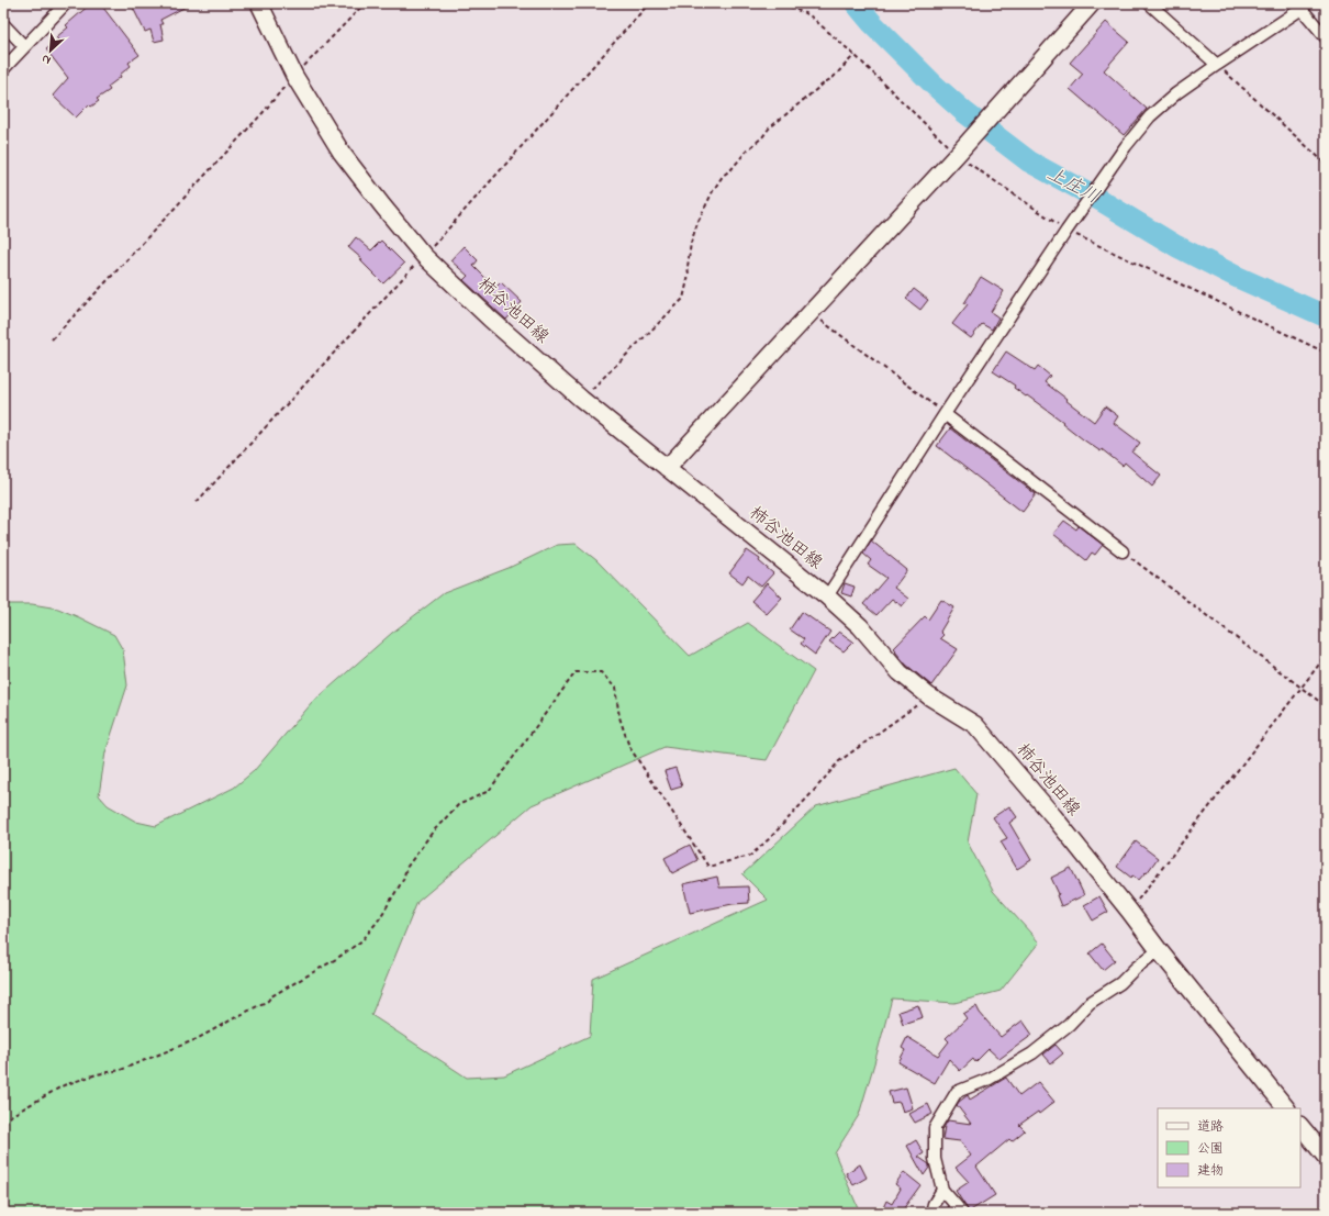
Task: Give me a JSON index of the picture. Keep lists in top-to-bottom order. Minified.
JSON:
{"streets":{"main road":["柿谷池田線"]},"water":["上庄川"],"legend":["道路","公園","建物"],"north":"bottom left"}
